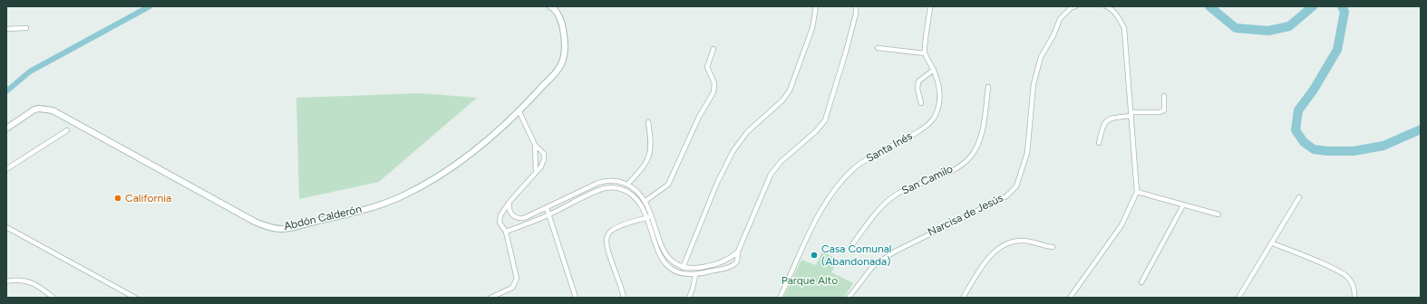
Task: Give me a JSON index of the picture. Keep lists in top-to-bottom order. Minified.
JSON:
{"streets":{"street":["Santa Inés","San Camilo","Narcisa de Jesús","Abdón Calderón"]},"parks":["Parque Alto"],"places":["California","Casa Comunal (Abandonada)"]}
